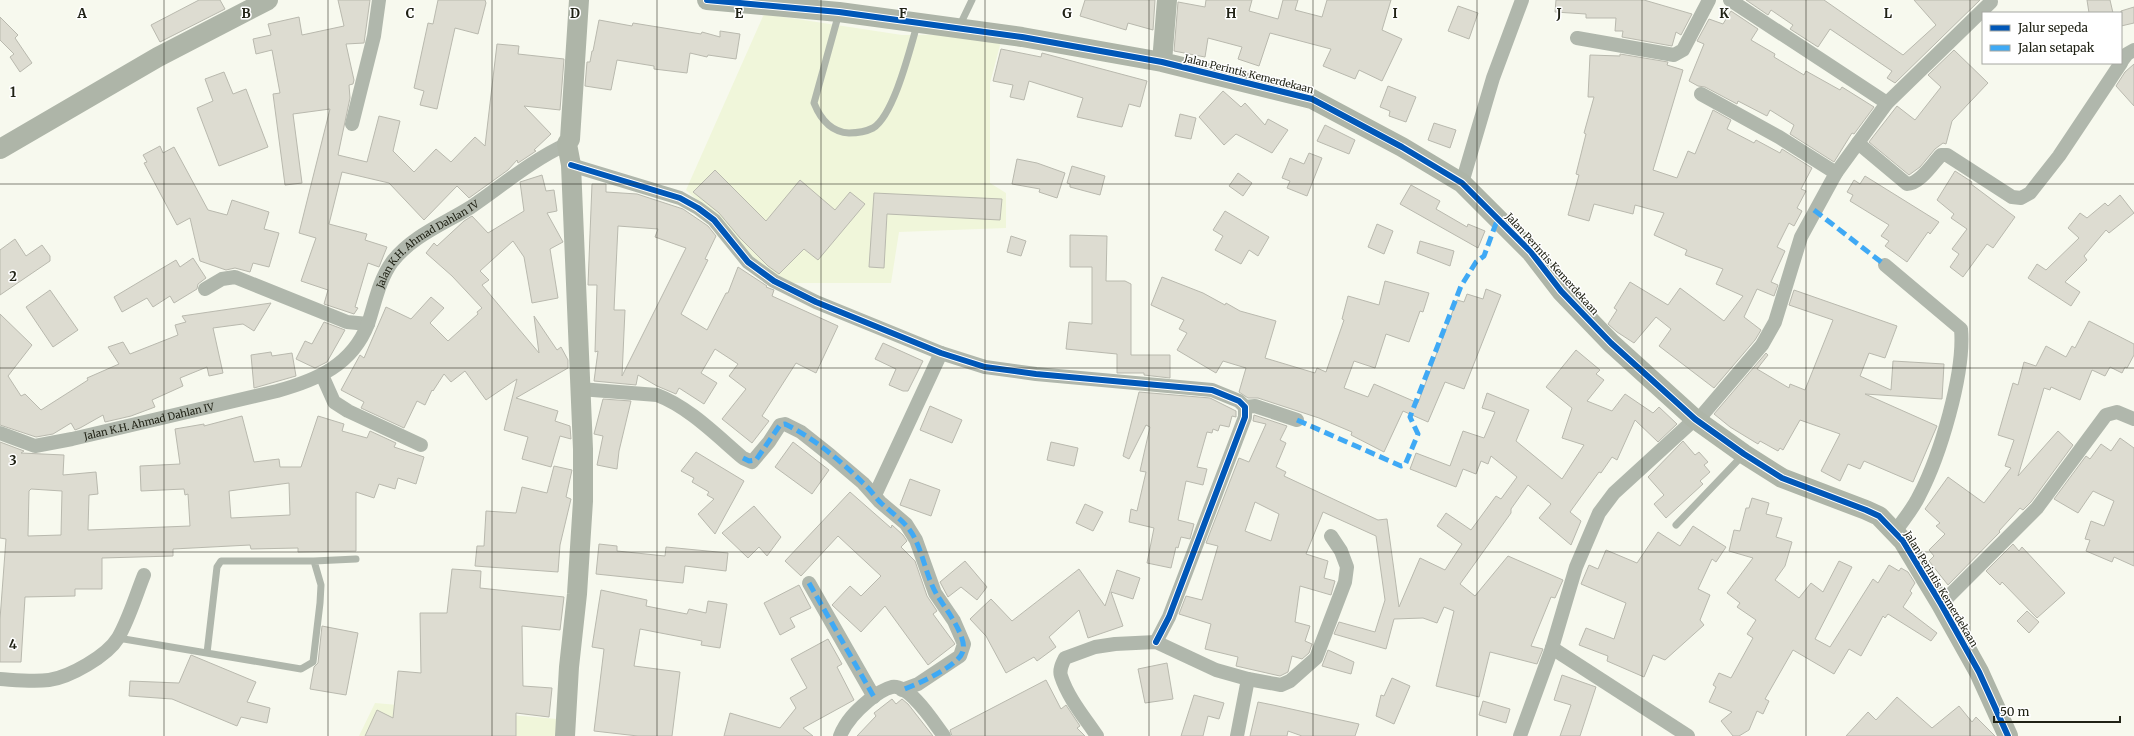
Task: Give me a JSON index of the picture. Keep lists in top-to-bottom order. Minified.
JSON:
{"streets":{"street":["Jalan Perintis Kemerdekaan","Jalan K.H. Ahmad Dahlan IV"]},"legend":["Jalur sepeda","Jalan setapak"],"scale_bar":"50 m","grid":{"columns":["A","B","C","D","E","F","G","H","I","J","K","L"],"rows":["1","2","3","4"]}}
